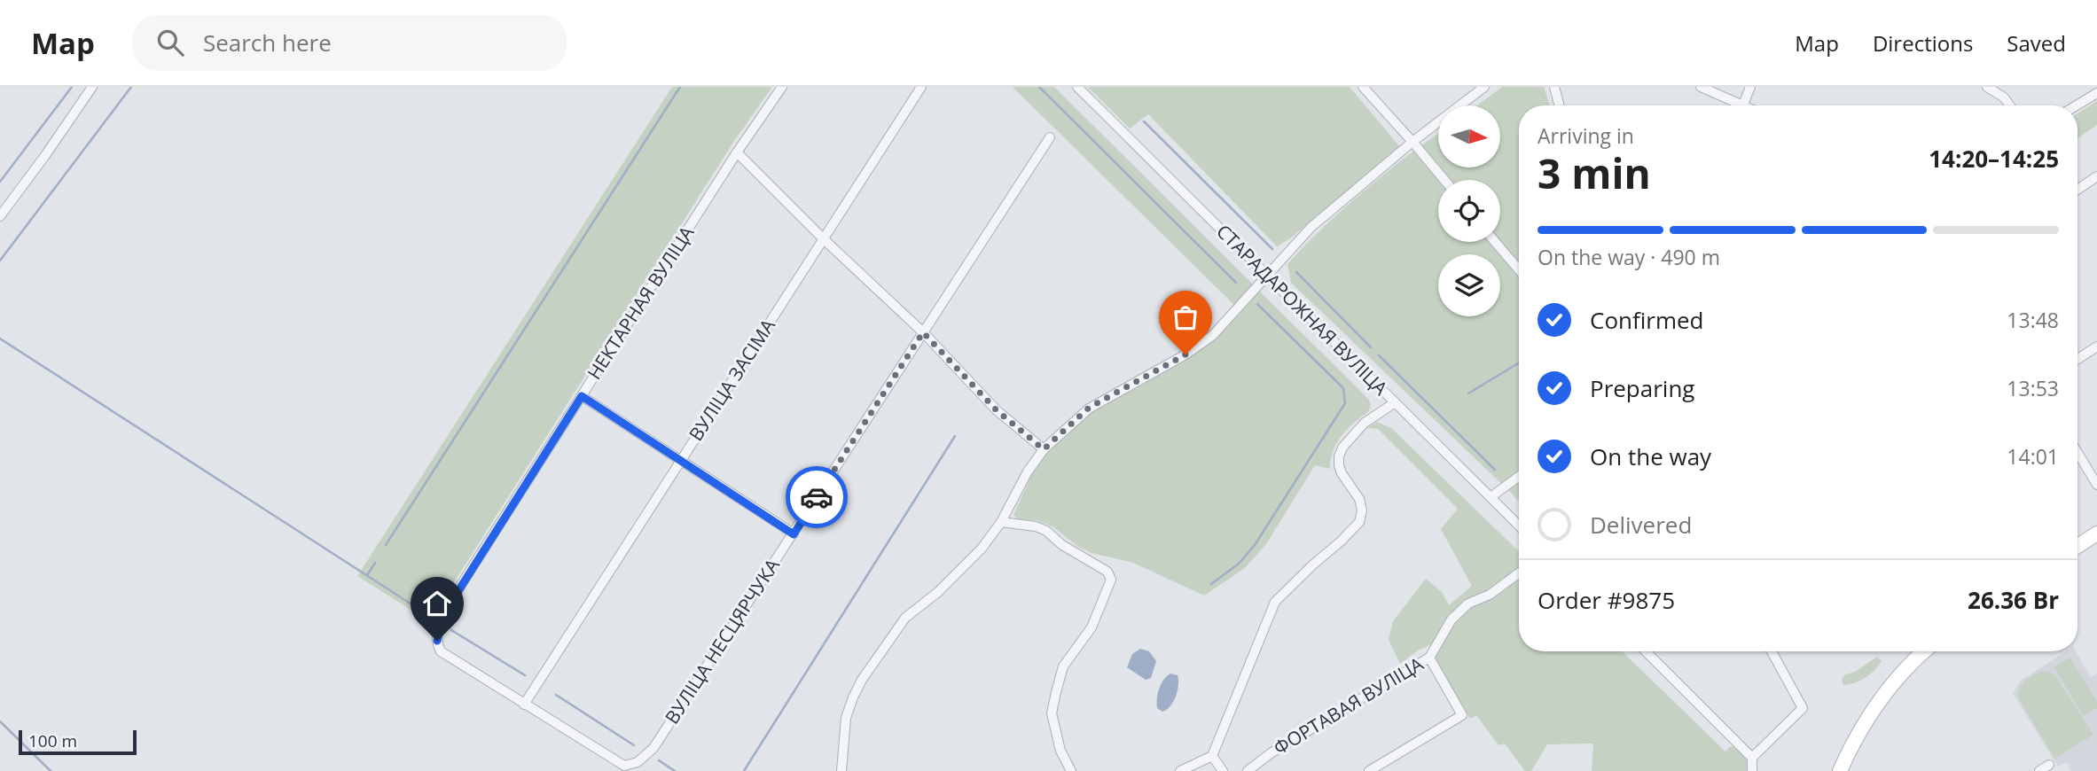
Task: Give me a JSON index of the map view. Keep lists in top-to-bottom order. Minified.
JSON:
{"streets":{"street":["НЕКТАРНАЯ ВУЛІЦА","СТАРАДАРОЖНАЯ ВУЛІЦА","ВУЛІЦА ЗАСІМА","ВУЛІЦА НЕСЦЯРЧУКА","ФОРТАВАЯ ВУЛІЦА"]},"crossings":[["НЕКТАРНАЯ ВУЛІЦА","ВУЛІЦА НЕСЦЯРЧУКА"],["ВУЛІЦА ЗАСІМА","ВУЛІЦА НЕСЦЯРЧУКА"]],"scale_bar":"100 m","north":"right","page":{"header":"Map","search":"Search here","nav":["Map","Directions","Saved"],"heading":["3 min","Arriving in","14:20–14:25"],"panel":["Order #9875","26.36 Br"],"bar":"On the way · 490 m","list":[["Confirmed","13:48"],["Preparing","13:53"],["On the way","14:01"],"Delivered"],"scale":"100 m"}}
